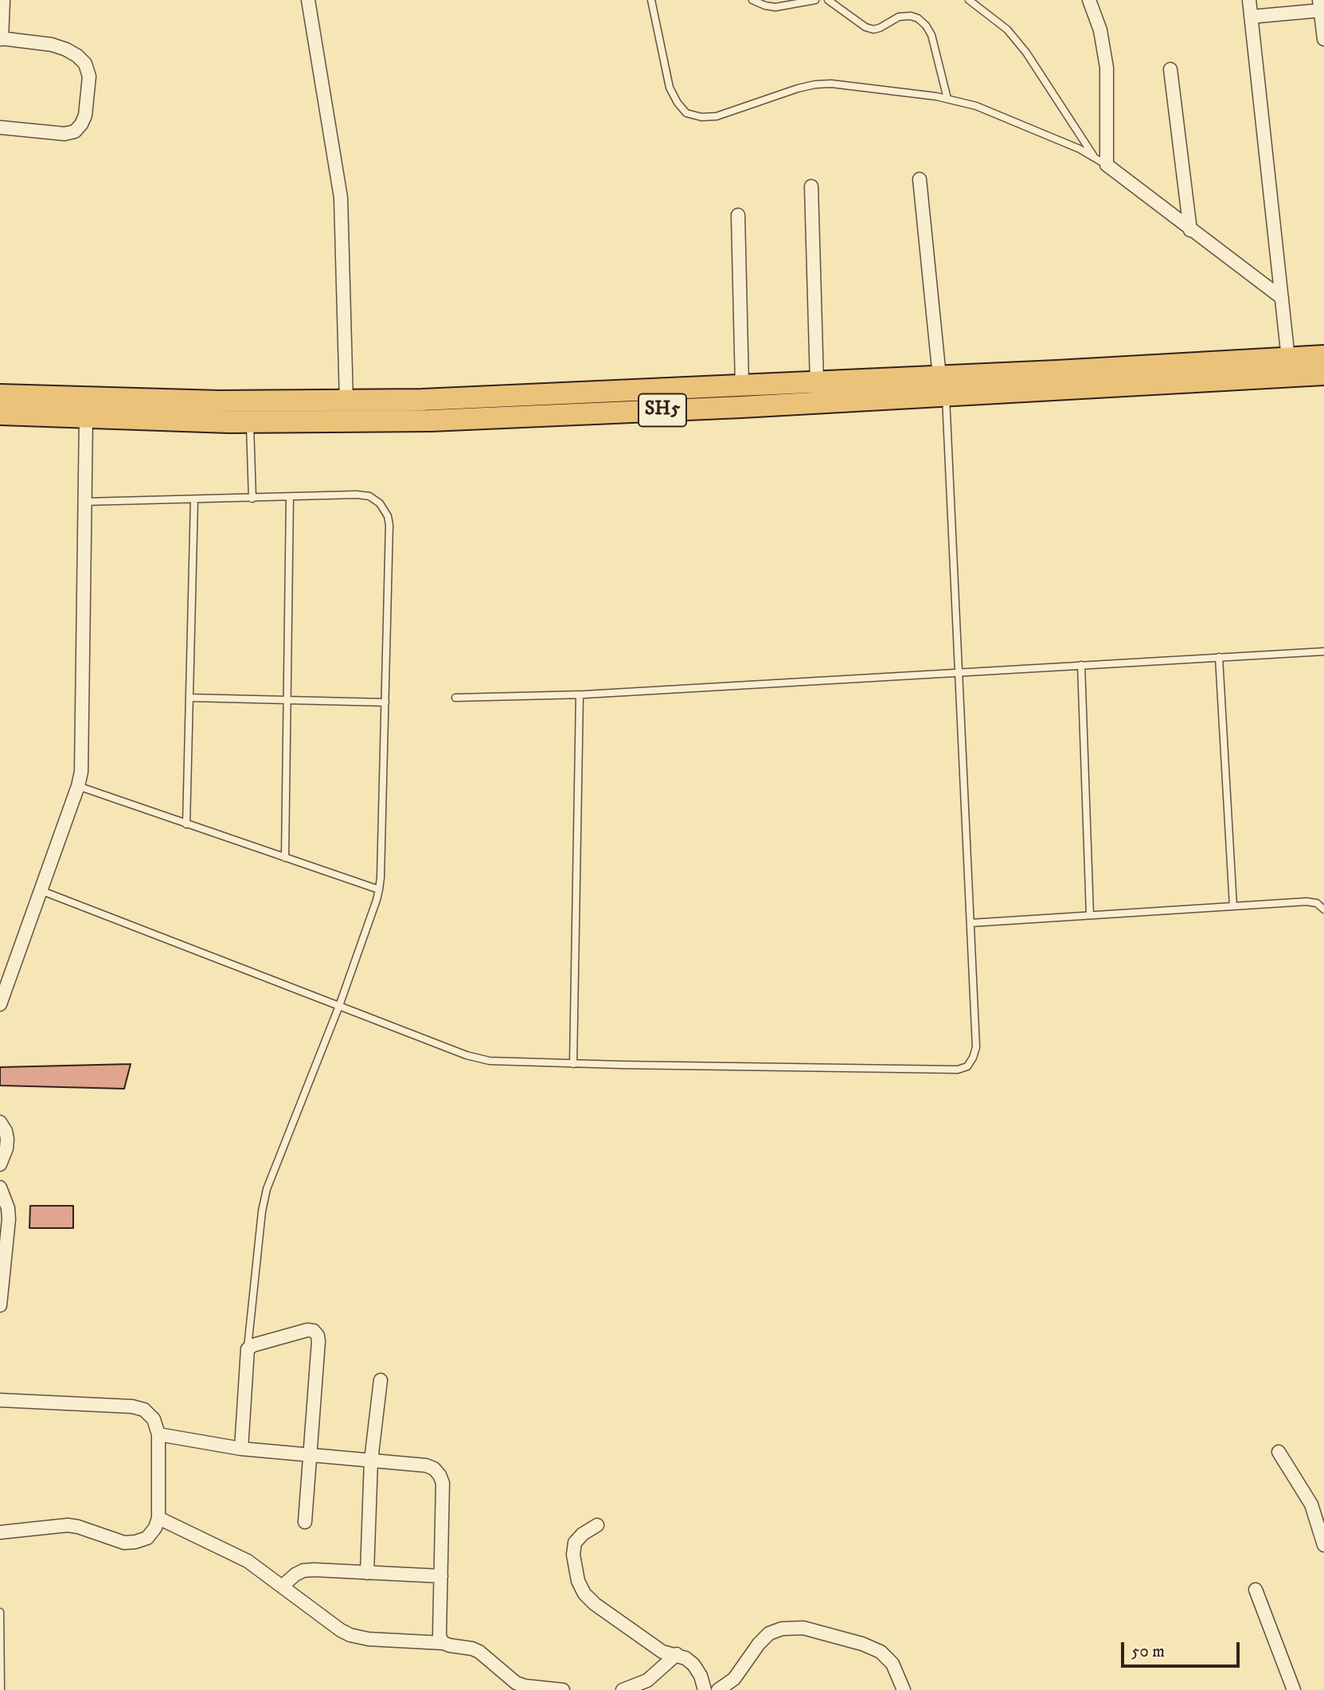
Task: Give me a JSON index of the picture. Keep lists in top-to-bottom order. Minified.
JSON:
{"streets":{"main road":["SH5"]},"scale_bar":"50 m"}
